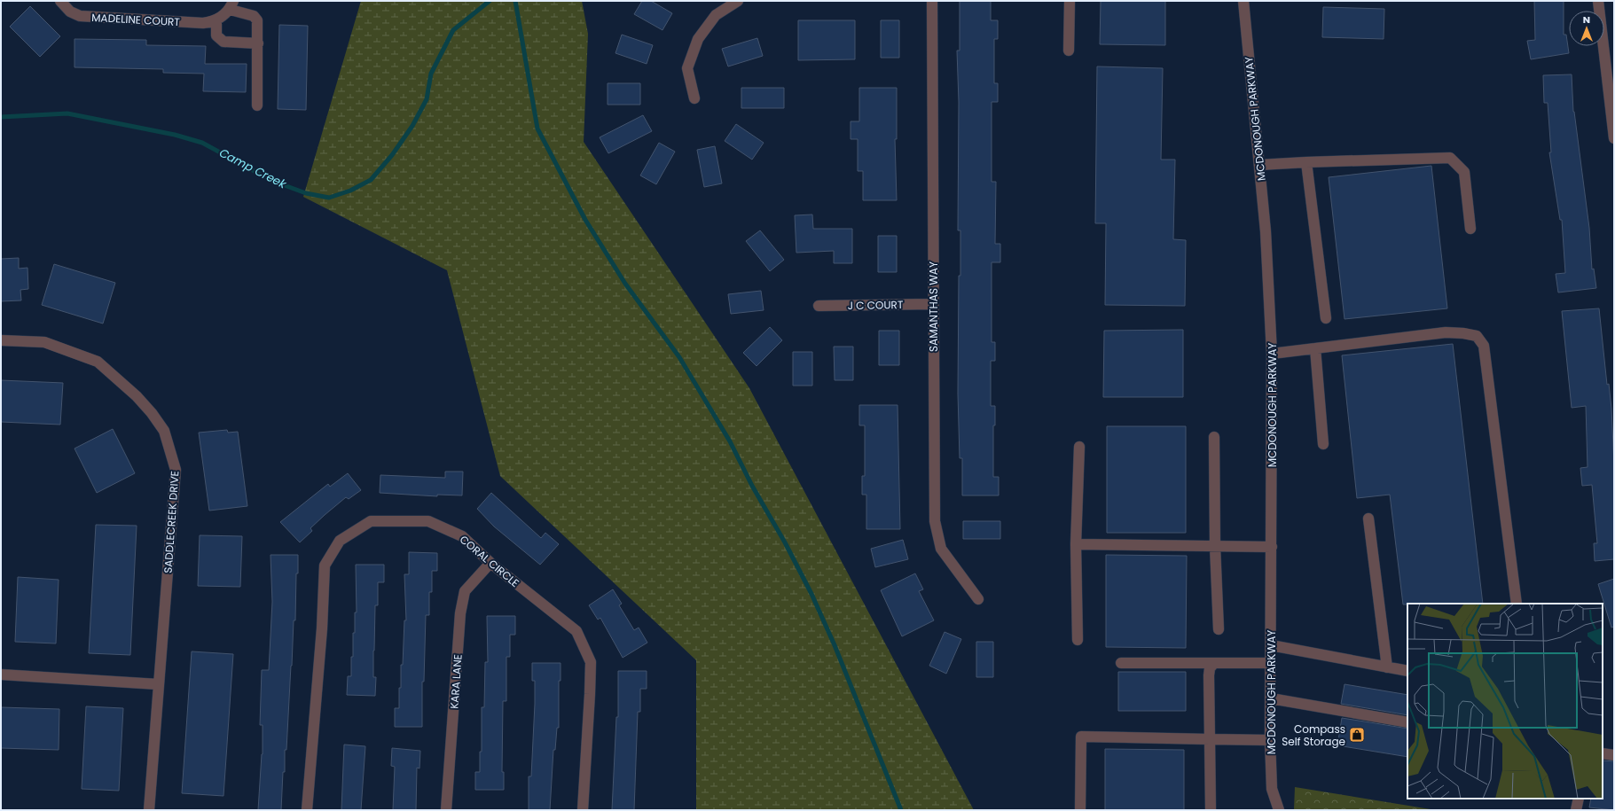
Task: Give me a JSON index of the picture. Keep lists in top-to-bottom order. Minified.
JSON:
{"streets":{"street":["MADELINE COURT","MCDONOUGH PARKWAY","J C COURT","SAMANTHAS WAY","SADDLECREEK DRIVE","CORAL CIRCLE","KARA LANE"]},"crossings":[["J C COURT","SAMANTHAS WAY"],["CORAL CIRCLE","KARA LANE"]],"water":["Camp Creek"],"places":{"shop":["Compass Self Storage"]},"north":"top"}
